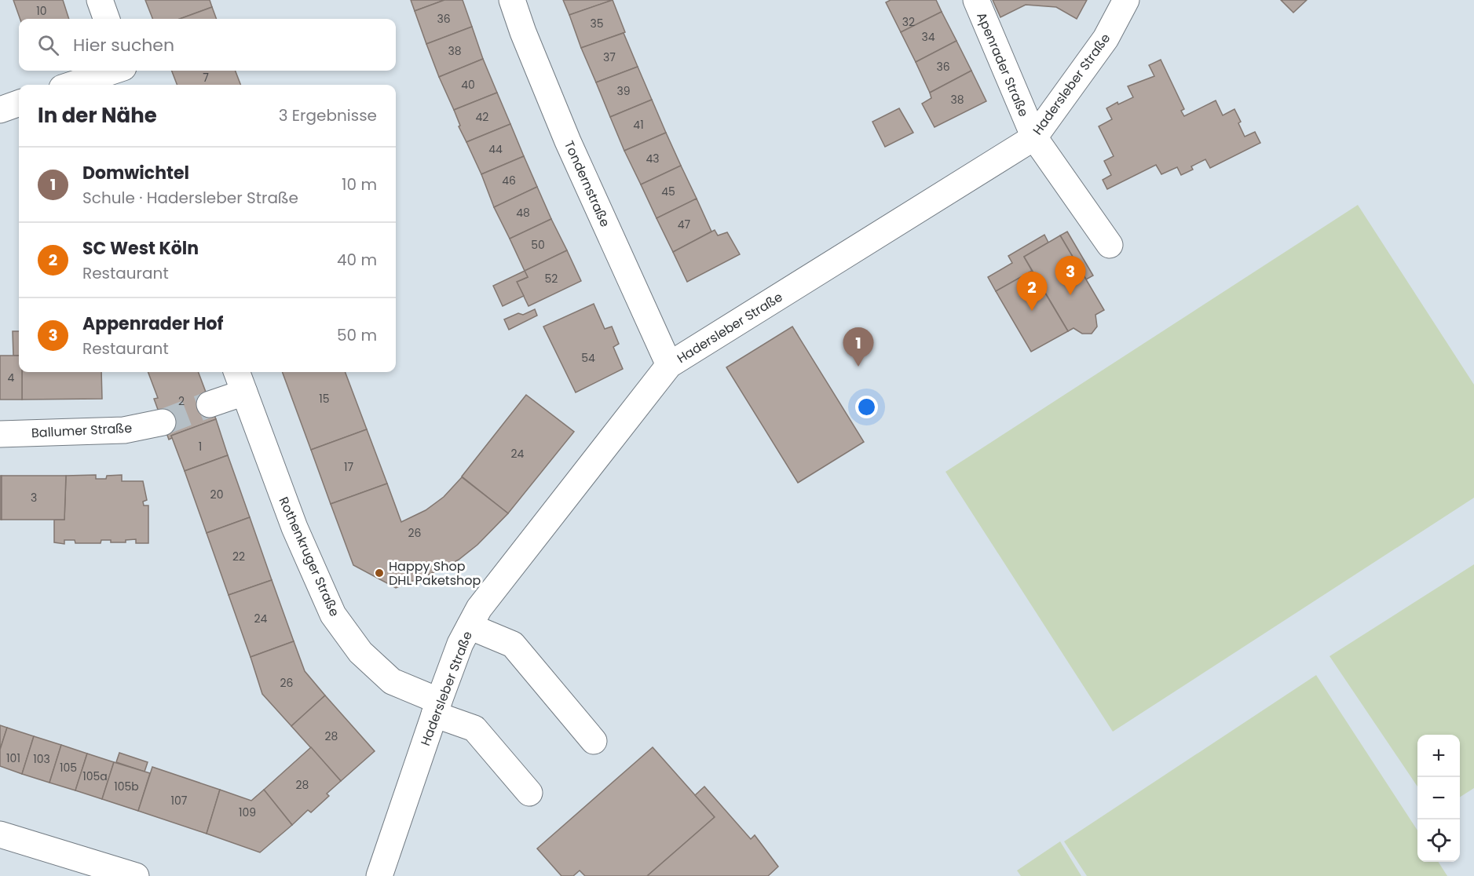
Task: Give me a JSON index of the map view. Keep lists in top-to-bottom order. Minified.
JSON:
{"streets":{"street":["Apenrader Straße","Hadersleber Straße","Tondernstraße","Ballumer Straße","Rothenkruger Straße"]},"crossings":[["Apenrader Straße","Hadersleber Straße"],["Hadersleber Straße","Tondernstraße"],["Hadersleber Straße","Rothenkruger Straße"]],"places":["Happy Shop DHL Paketshop"],"house_numbers":["10","36","32","35","34","38","37","36","7","40","39","38","42","41","44","43","46","45","48","47","50","52","54","4","15","2","1","24","17","20","3","26","22","24","26","28","101","103","105","105a","28","105b","107","109"],"page":{"search":"Hier suchen","heading":["In der Nähe","3 Ergebnisse"],"list":[{"mark":"1","name":"Domwichtel","note":"Schule · Hadersleber Straße","value":"10 m"},{"mark":"2","name":"SC West Köln","note":"Restaurant","value":"40 m"},{"mark":"3","name":"Appenrader Hof","note":"Restaurant","value":"50 m"}],"pins":["3","2","1"],"map_buttons":["+","−"]}}
